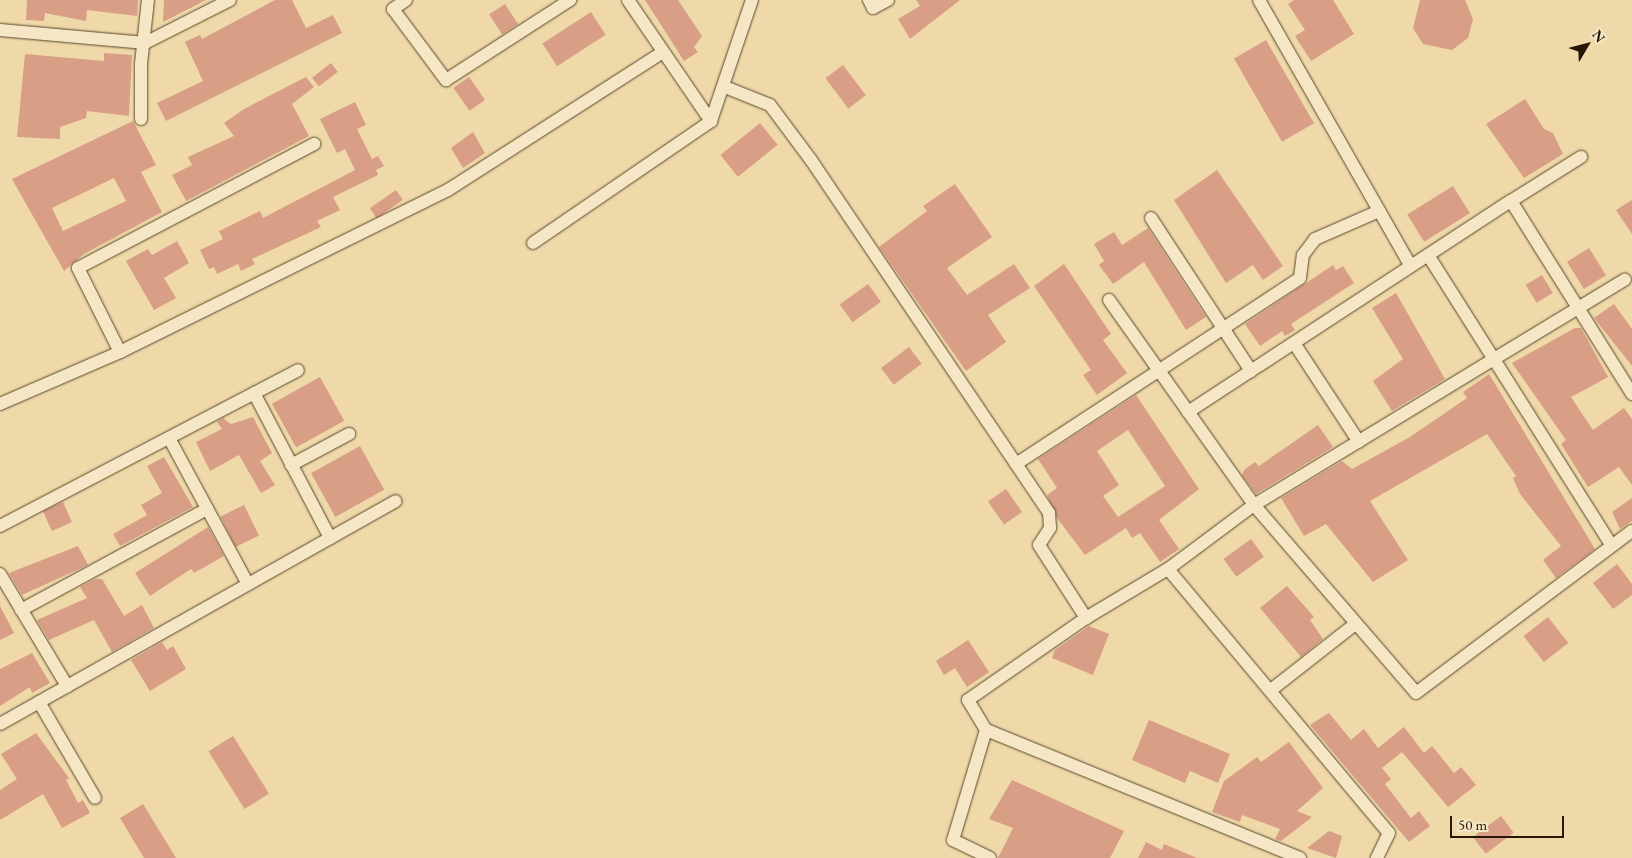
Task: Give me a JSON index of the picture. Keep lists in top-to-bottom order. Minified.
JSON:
{"scale_bar":"50 m","north":"top right"}
